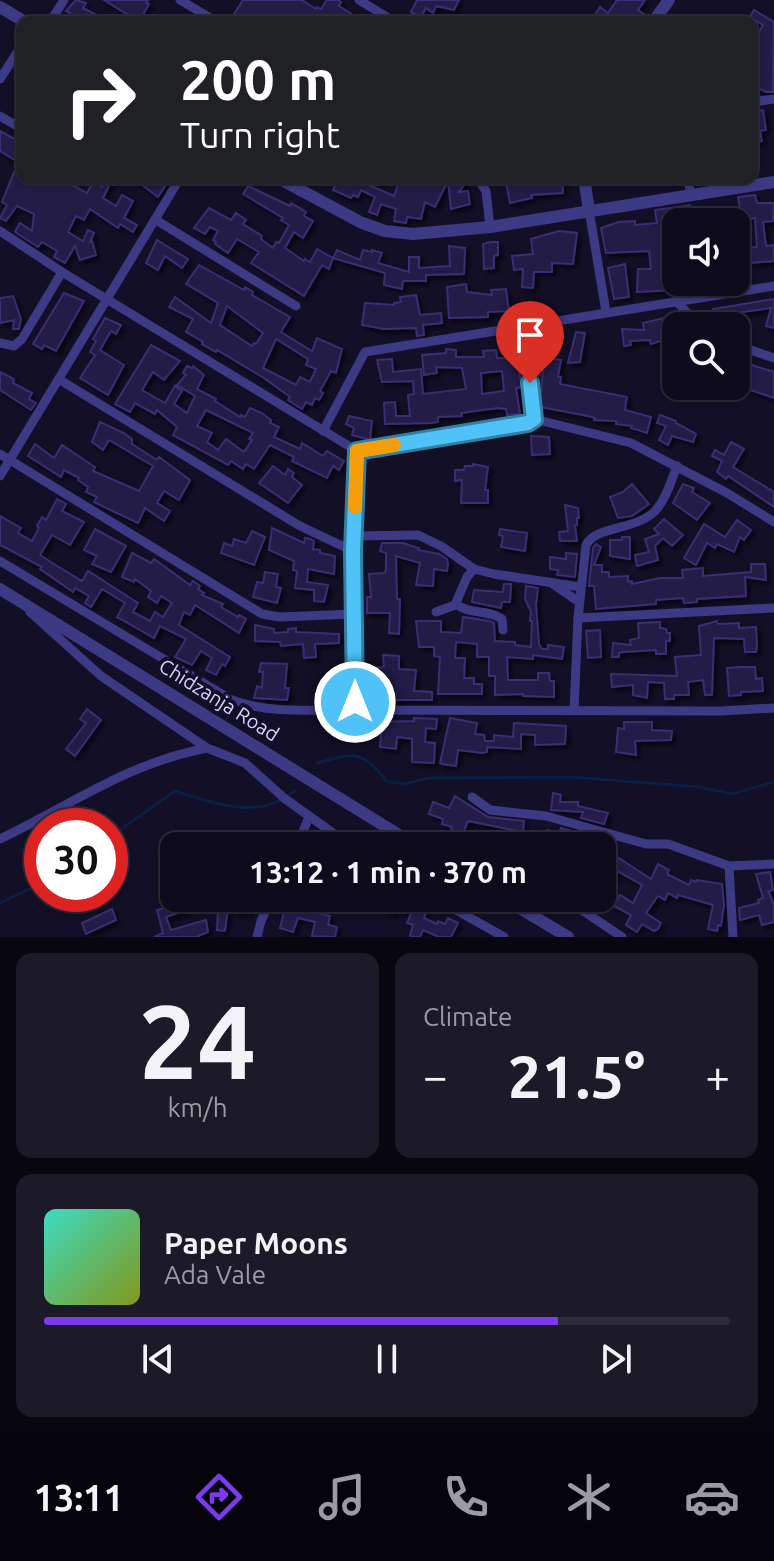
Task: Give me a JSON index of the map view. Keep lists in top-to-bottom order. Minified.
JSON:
{"streets":{"street":["Chidzanja Road"]},"page":{"turn":["200 m","Turn right"],"limit":"30","trip":"13:12 · 1 min · 370 m","tile":[["24","km/h"],"Climate"],"heat":["−","21.5°","+"],"song":["Paper Moons","Ada Vale"],"tabs":"13:11"}}
